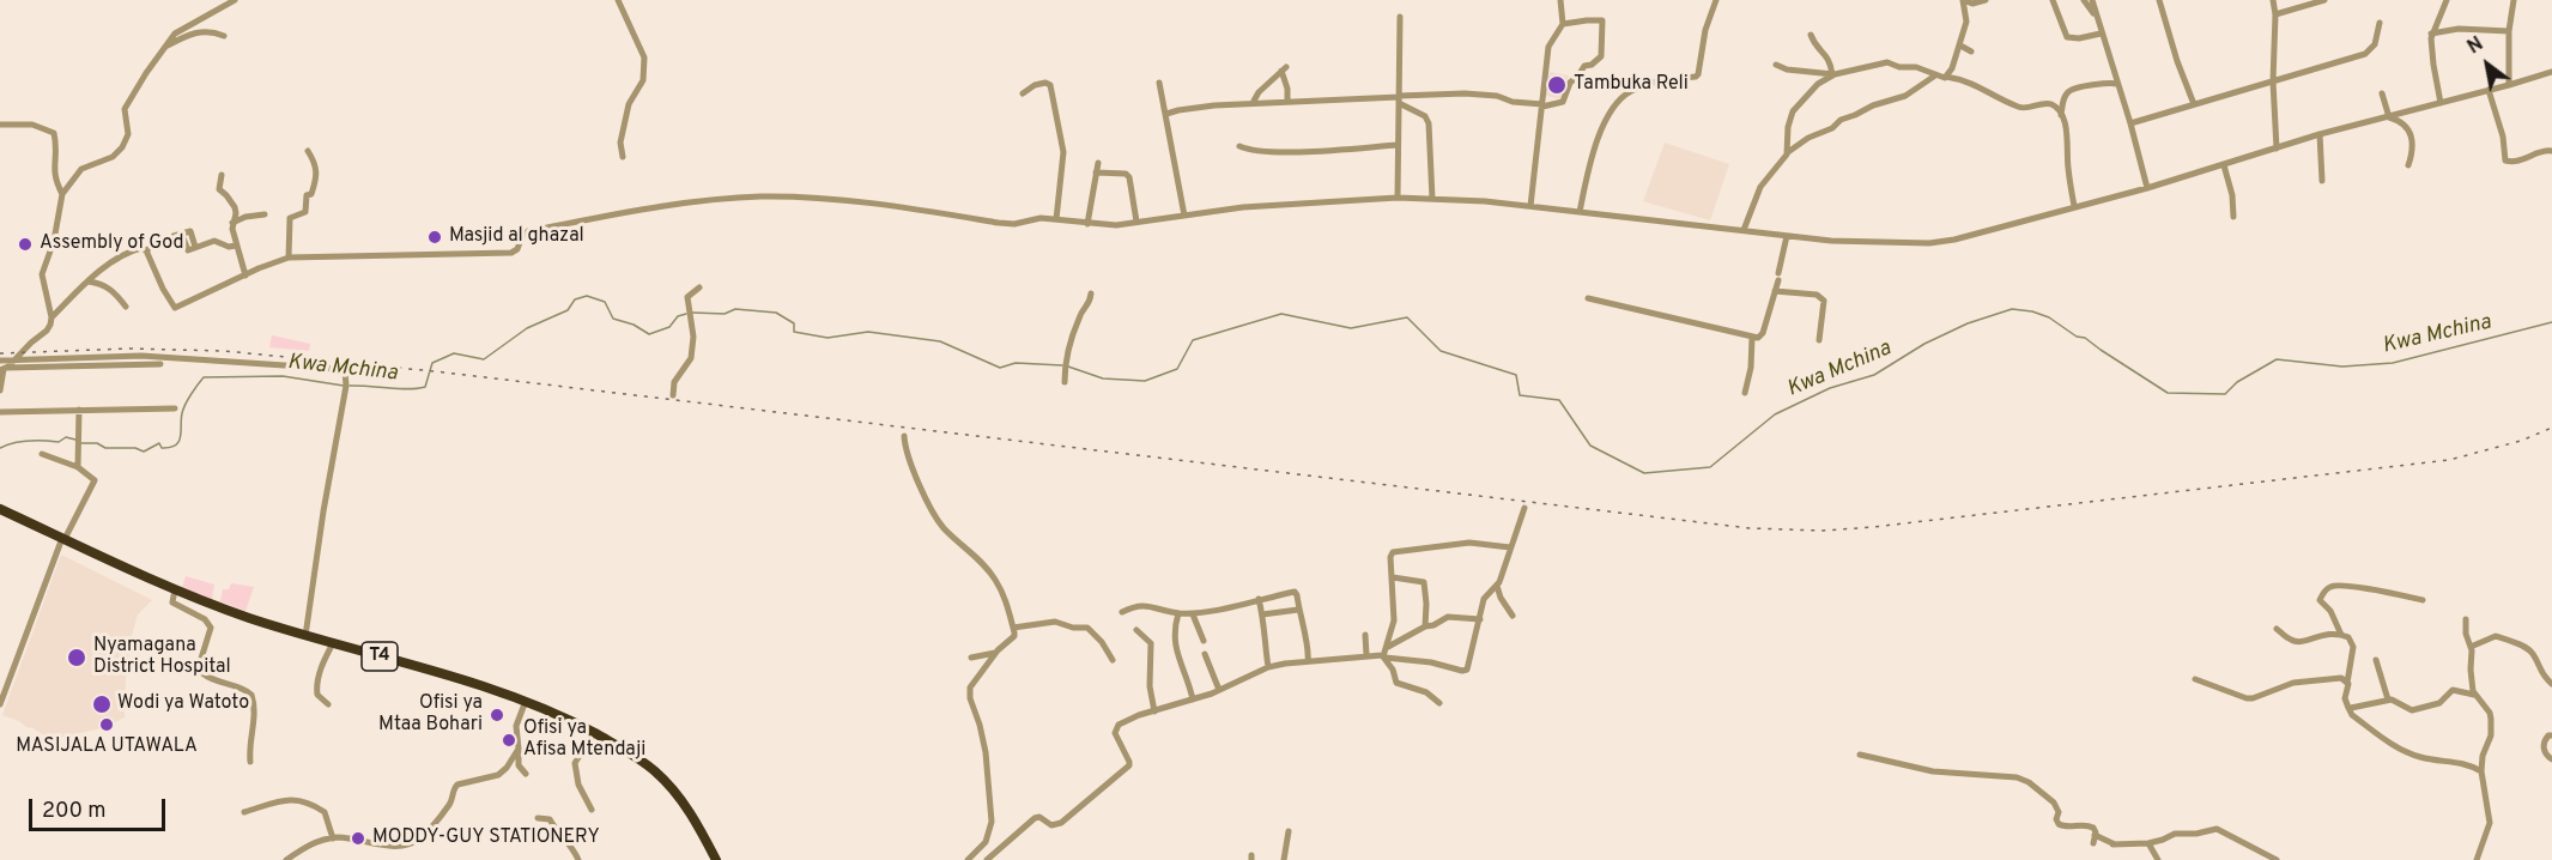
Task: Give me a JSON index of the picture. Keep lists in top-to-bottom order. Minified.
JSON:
{"streets":{"highway":["T4"]},"water":["Kwa Mchina"],"places":["Tambuka Reli","Masjid al ghazal","Assembly of God","Nyamagana District Hospital","Wodi ya Watoto","Ofisi ya Mtaa Bohari","MASIJALA UTAWALA","Ofisi ya Afisa Mtendaji","MODDY-GUY STATIONERY"],"scale_bar":"200 m","north":"top left"}
